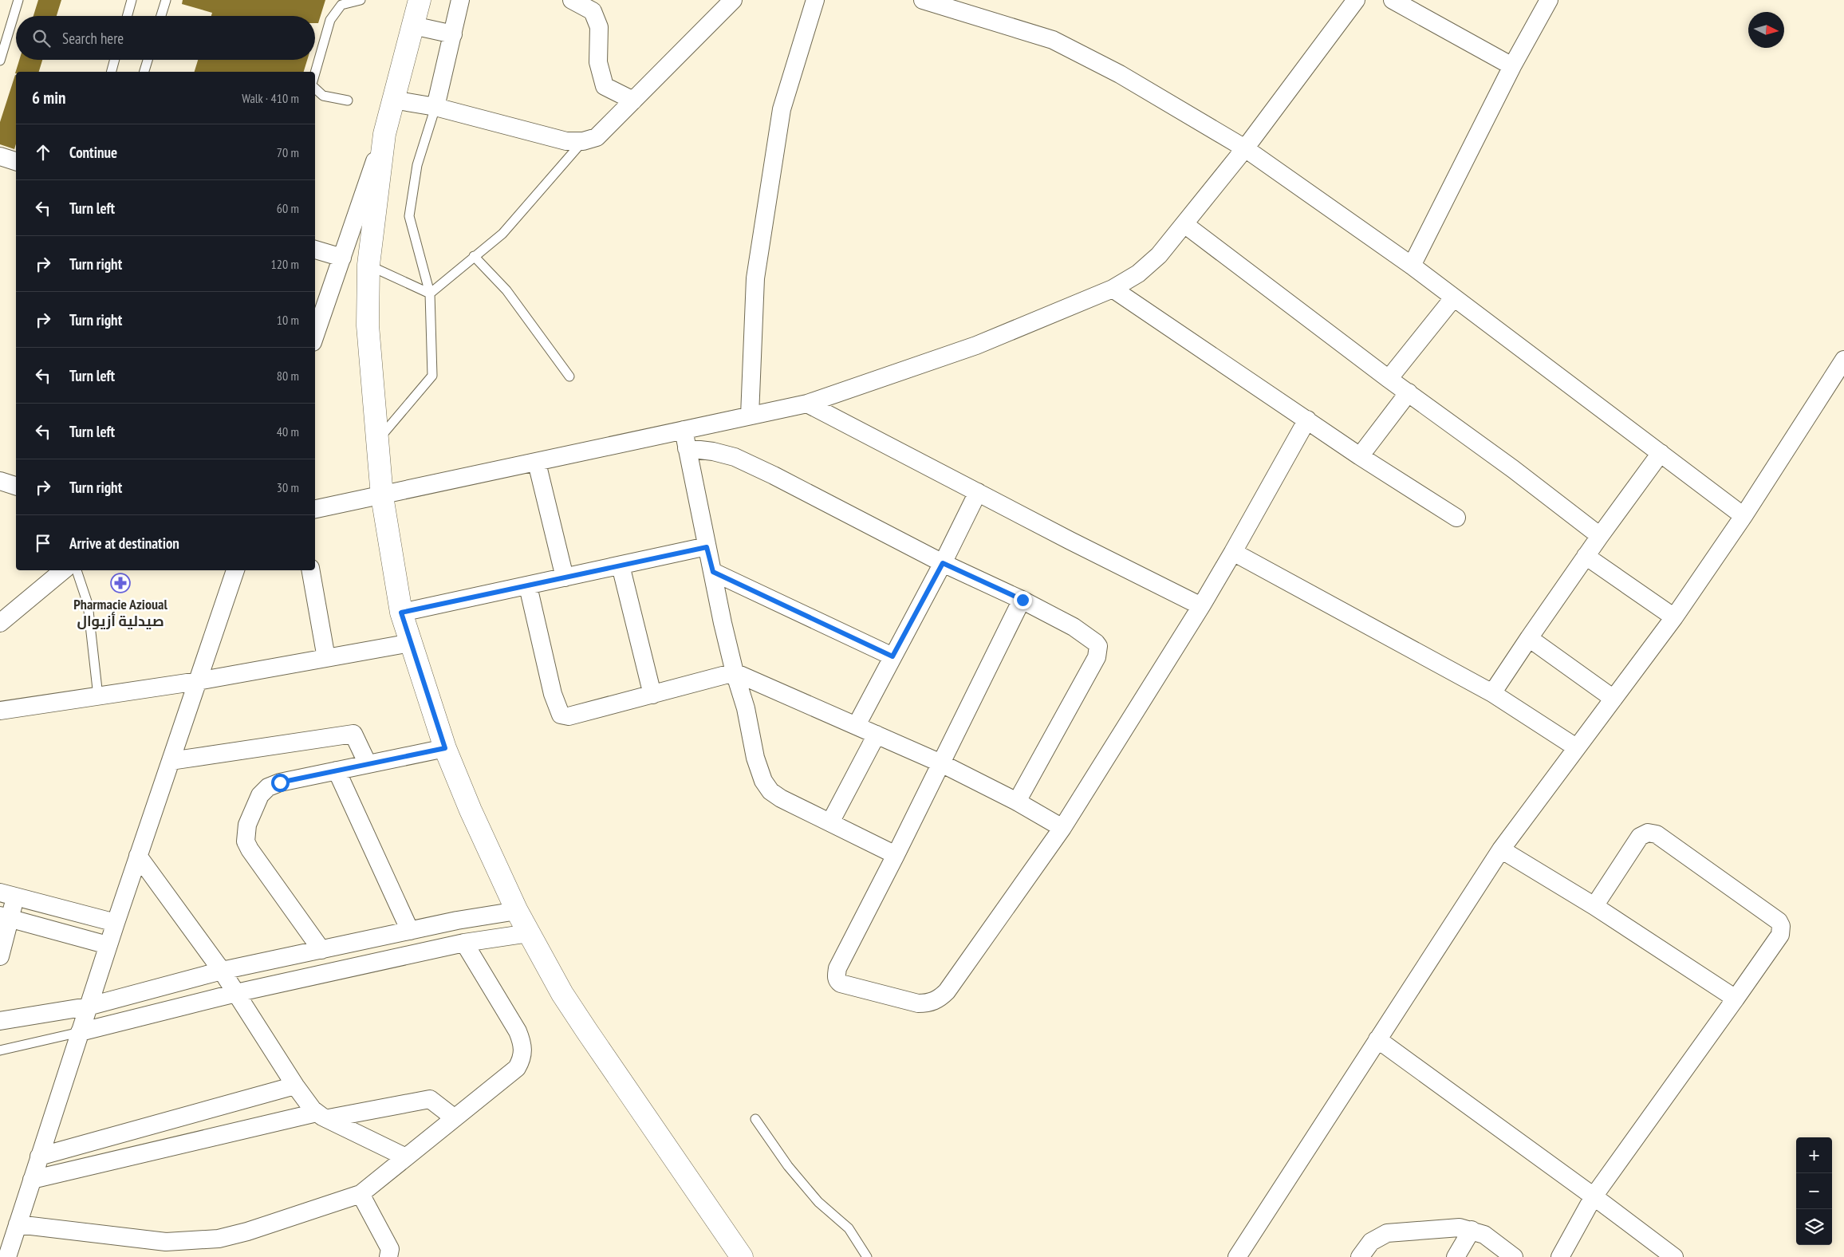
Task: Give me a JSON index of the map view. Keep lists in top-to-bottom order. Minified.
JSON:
{"places":{"pharmacy":["Pharmacie Azioual صيدلية أزيوال"]},"north":"right","page":{"search":"Search here","heading":["6 min","Walk · 410 m"],"list":[["Continue","70 m"],["Turn left","60 m"],["Turn right","120 m"],["Turn right","10 m"],["Turn left","80 m"],["Turn left","40 m"],["Turn right","30 m"],"Arrive at destination"],"map_buttons":["+","−"]}}
